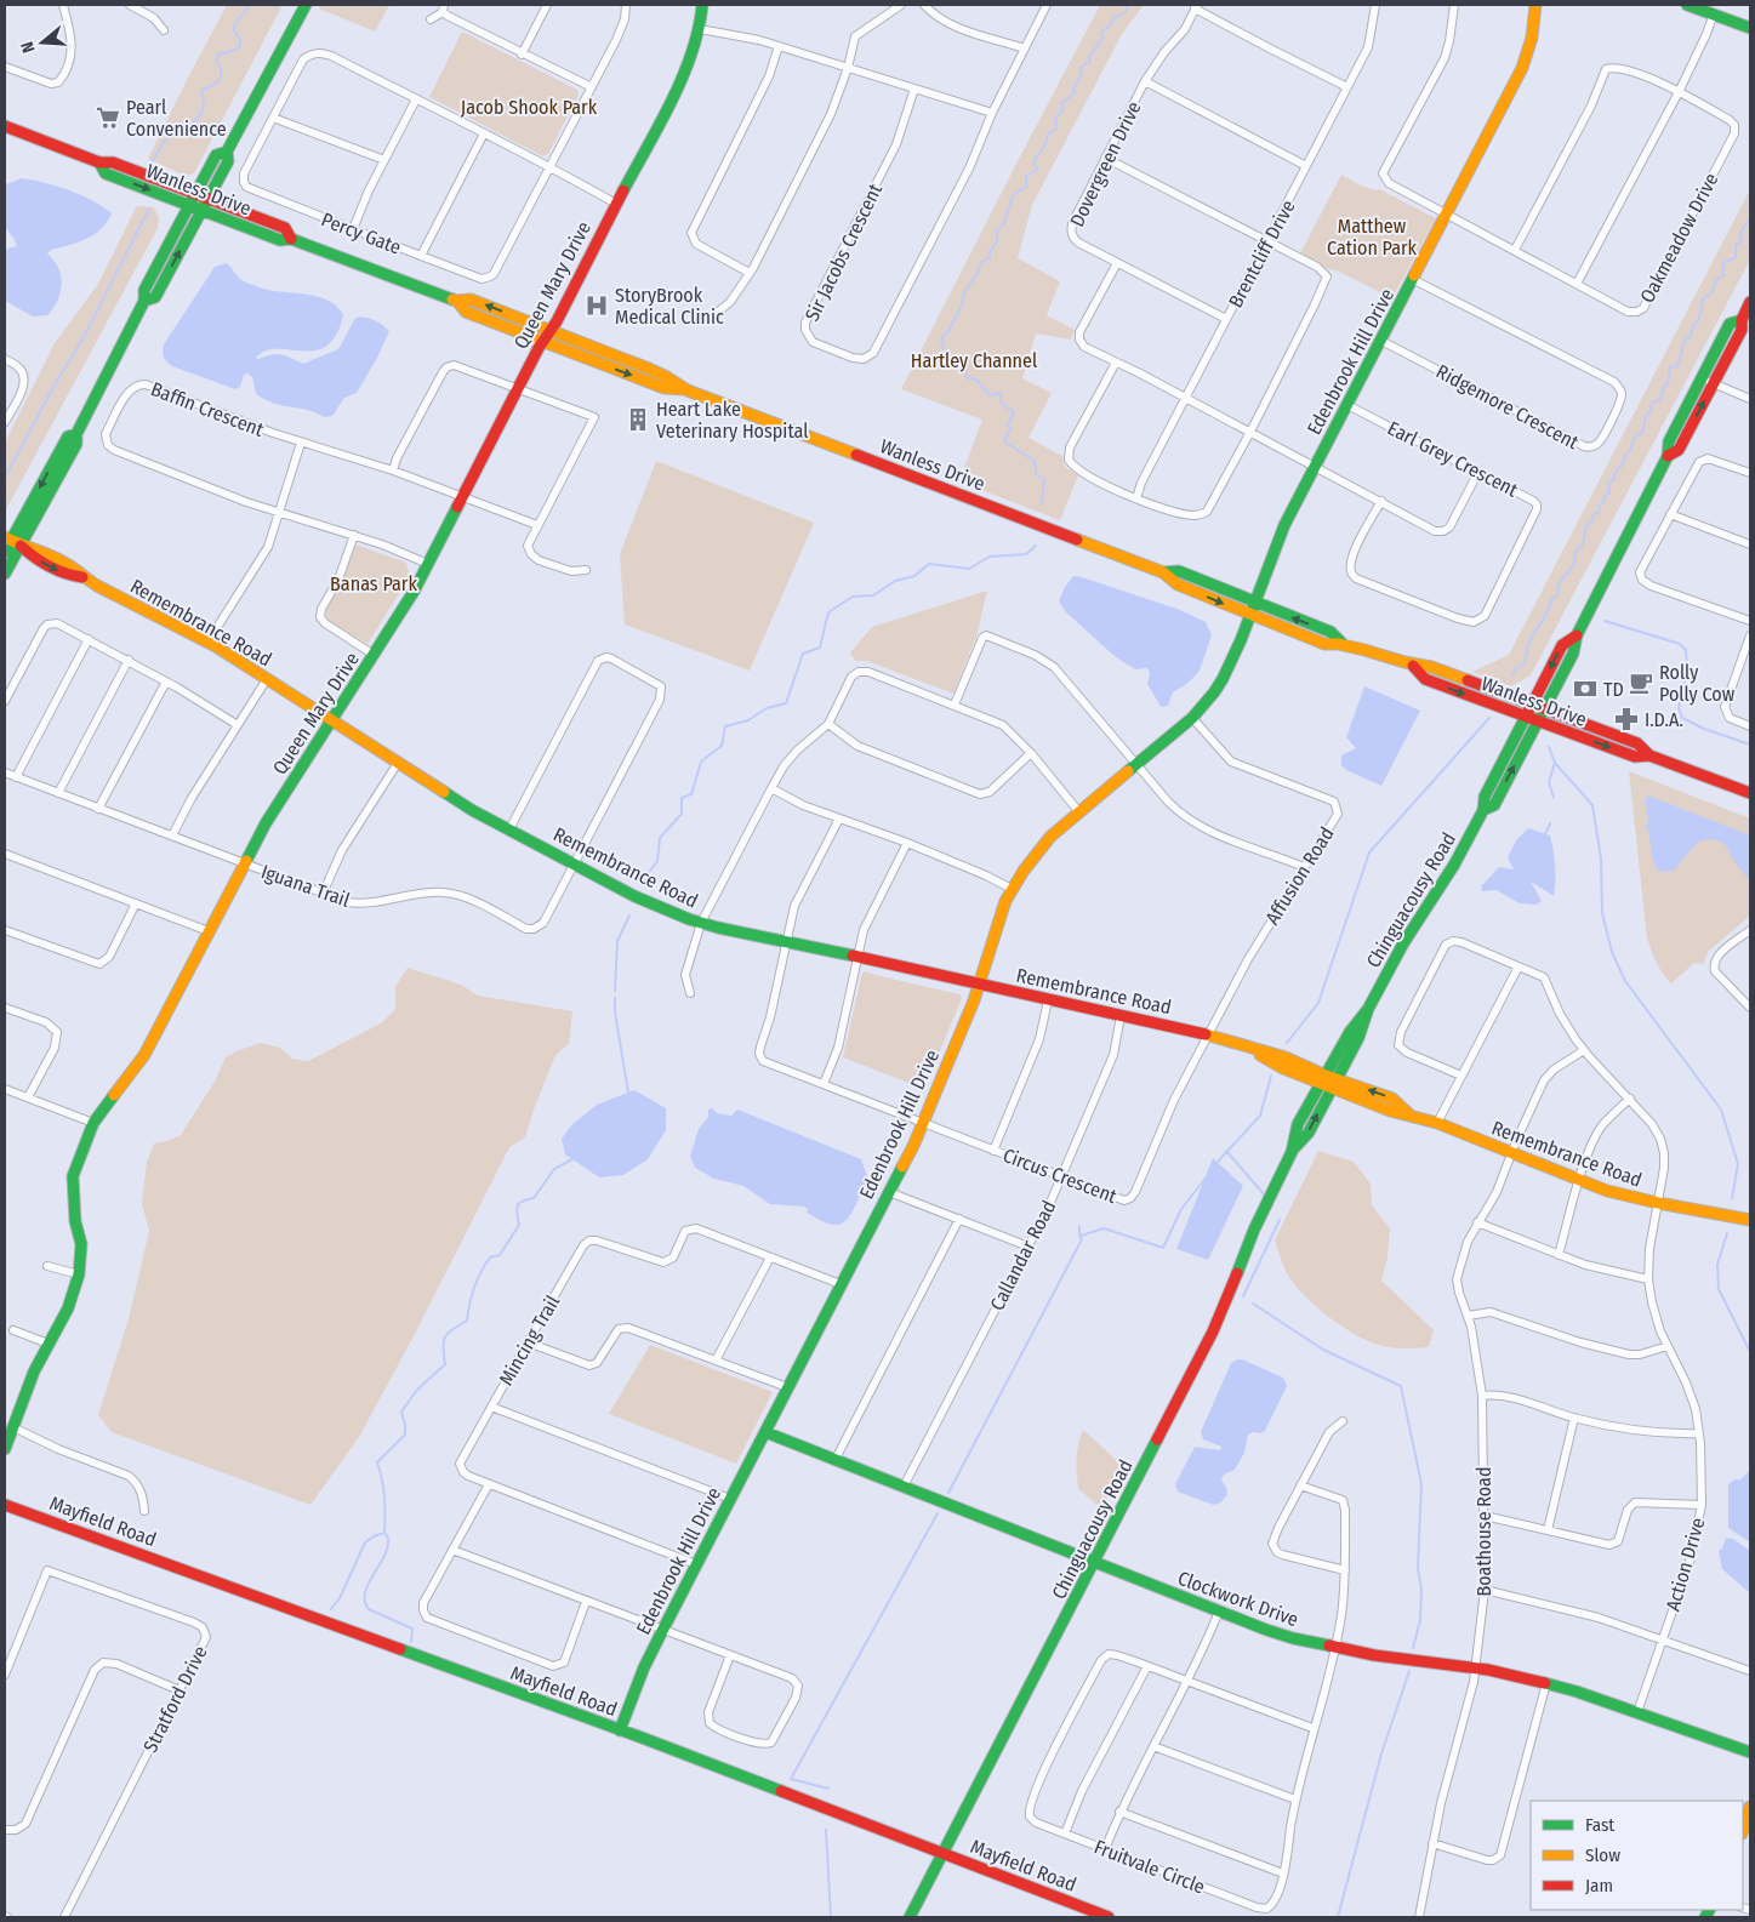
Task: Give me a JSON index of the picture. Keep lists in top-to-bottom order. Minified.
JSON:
{"streets":{"main road":["Wanless Drive","Queen Mary Drive","Edenbrook Hill Drive","Remembrance Road","Chinguacousy Road","Mayfield Road","Clockwork Drive"],"street":["Dovergreen Drive","Percy Gate","Oakmeadow Drive","Sir Jacobs Crescent","Brentcliff Drive","Ridgemore Crescent","Baffin Crescent","Earl Grey Crescent","Affusion Road","Iguana Trail","Circus Crescent","Callandar Road","Mincing Trail","Boathouse Road","Action Drive","Stratford Drive","Fruitvale Circle"]},"crossings":[["Dovergreen Drive","Brentcliff Drive"],["Wanless Drive","Queen Mary Drive"],["Wanless Drive","Edenbrook Hill Drive"],["Wanless Drive","Chinguacousy Road"],["Oakmeadow Drive","Edenbrook Hill Drive"],["Queen Mary Drive","Baffin Crescent"],["Queen Mary Drive","Remembrance Road"],["Queen Mary Drive","Iguana Trail"],["Edenbrook Hill Drive","Ridgemore Crescent"],["Edenbrook Hill Drive","Earl Grey Crescent"],["Edenbrook Hill Drive","Remembrance Road"],["Edenbrook Hill Drive","Affusion Road"],["Edenbrook Hill Drive","Circus Crescent"],["Edenbrook Hill Drive","Mincing Trail"],["Edenbrook Hill Drive","Mayfield Road"],["Edenbrook Hill Drive","Clockwork Drive"],["Remembrance Road","Affusion Road"],["Remembrance Road","Iguana Trail"],["Remembrance Road","Chinguacousy Road"],["Remembrance Road","Circus Crescent"],["Remembrance Road","Callandar Road"],["Remembrance Road","Boathouse Road"],["Remembrance Road","Action Drive"],["Affusion Road","Circus Crescent"],["Chinguacousy Road","Mayfield Road"],["Chinguacousy Road","Clockwork Drive"],["Circus Crescent","Callandar Road"],["Callandar Road","Clockwork Drive"],["Boathouse Road","Action Drive"],["Boathouse Road","Clockwork Drive"],["Action Drive","Clockwork Drive"],["Clockwork Drive","Fruitvale Circle"]],"parks":["Jacob Shook Park","Matthew Cation Park","Hartley Channel","Banas Park"],"places":{"supermarket":["Pearl Convenience"],"hospital":["StoryBrook Medical Clinic"],"building":["Heart Lake Veterinary Hospital"],"cafe":["Rolly Polly Cow"],"bank":["TD"],"pharmacy":["I.D.A."]},"legend":["Fast","Slow","Jam"],"north":"left"}
